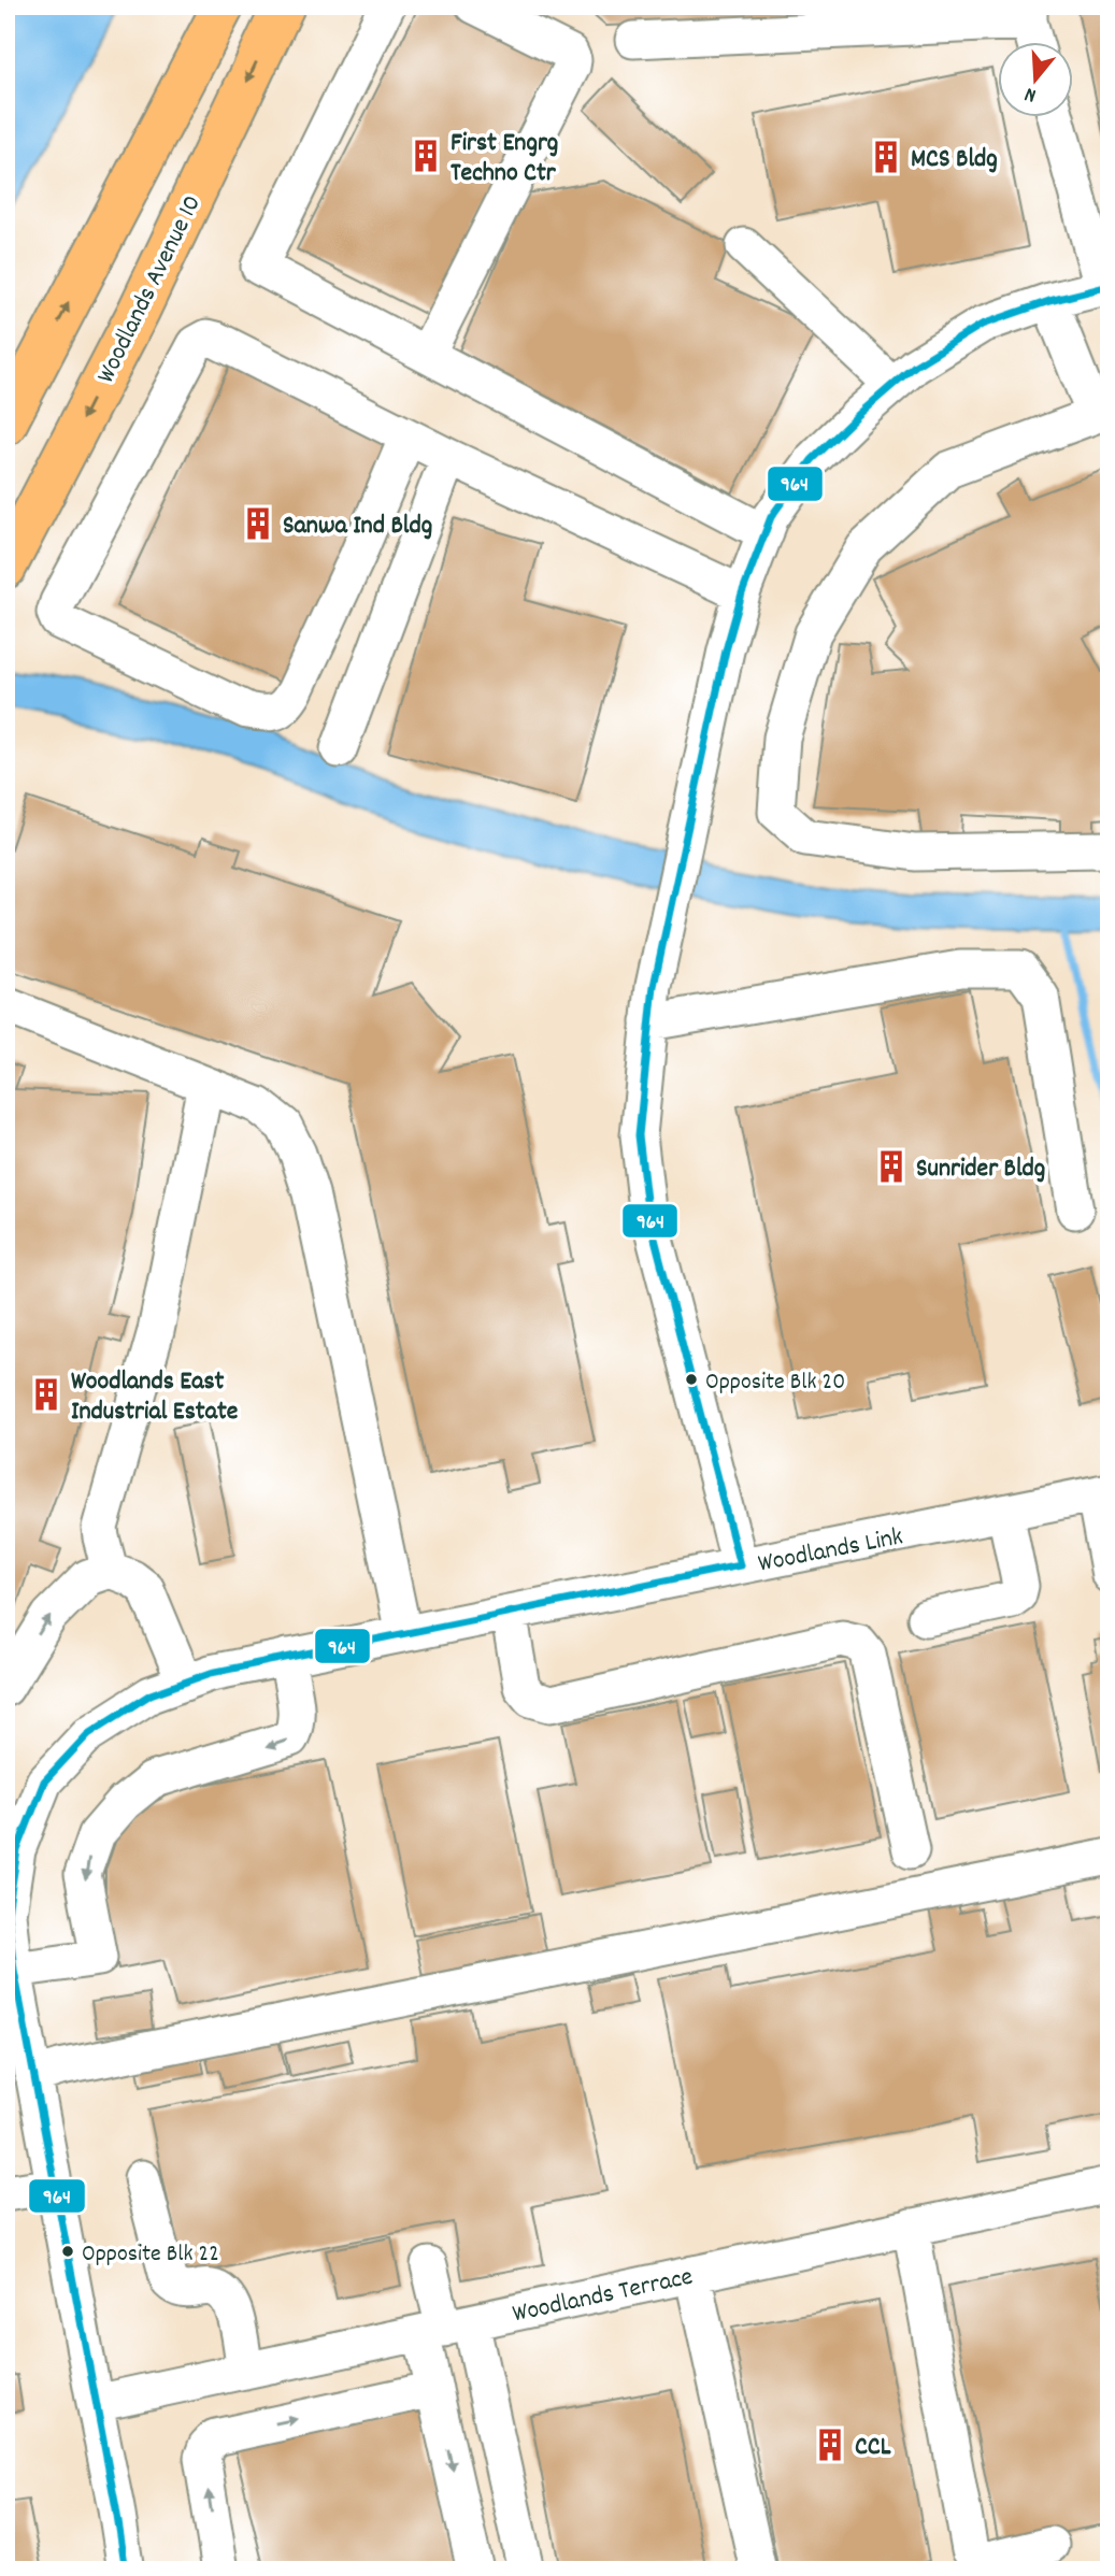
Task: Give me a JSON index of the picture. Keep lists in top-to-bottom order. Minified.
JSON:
{"streets":{"main road":["Woodlands Avenue 10"],"street":["Woodlands Link","Woodlands Terrace"]},"crossings":[["Woodlands Link","Woodlands Terrace"]],"places":{"building":["First Engrg Techno Ctr","MCS Bldg","Sanwa Ind Bldg","Sunrider Bldg","Woodlands East Industrial Estate","CCL"],"other":["Opposite Blk 20","Opposite Blk 22"]},"lines":["transit line 964"],"north":"bottom"}
